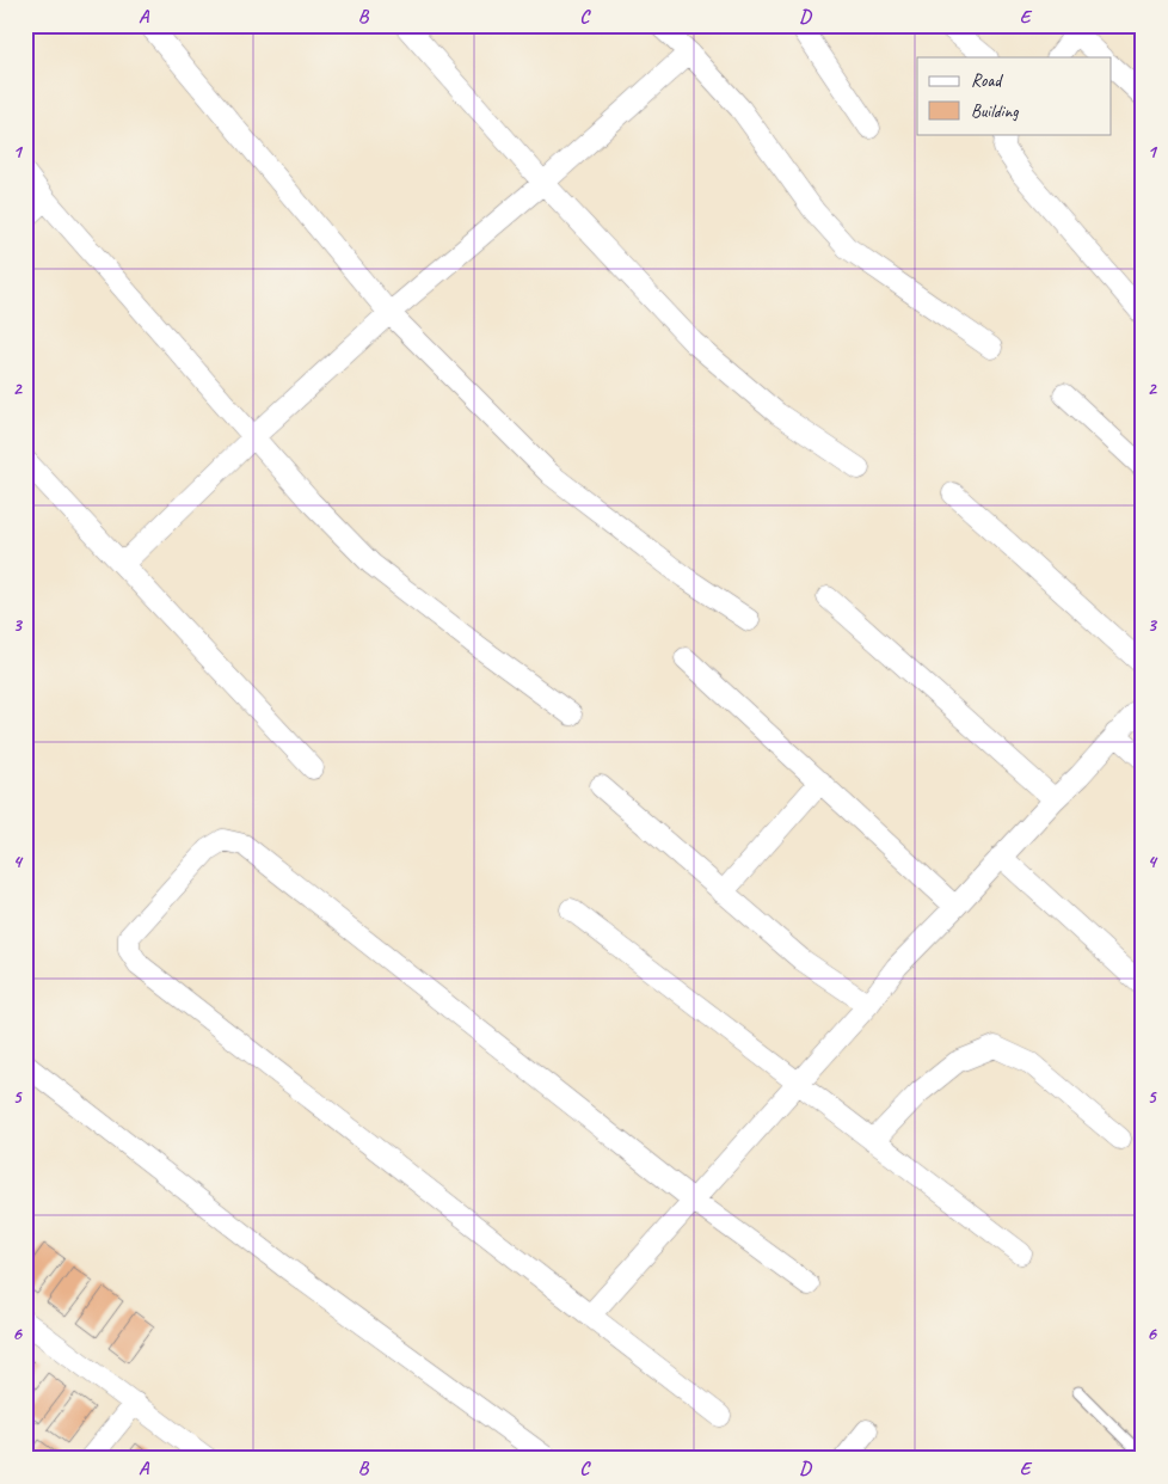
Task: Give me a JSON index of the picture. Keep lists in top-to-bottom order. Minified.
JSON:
{"legend":["Road","Building"],"grid":{"columns":["A","B","C","D","E"],"rows":["1","2","3","4","5","6"]}}
